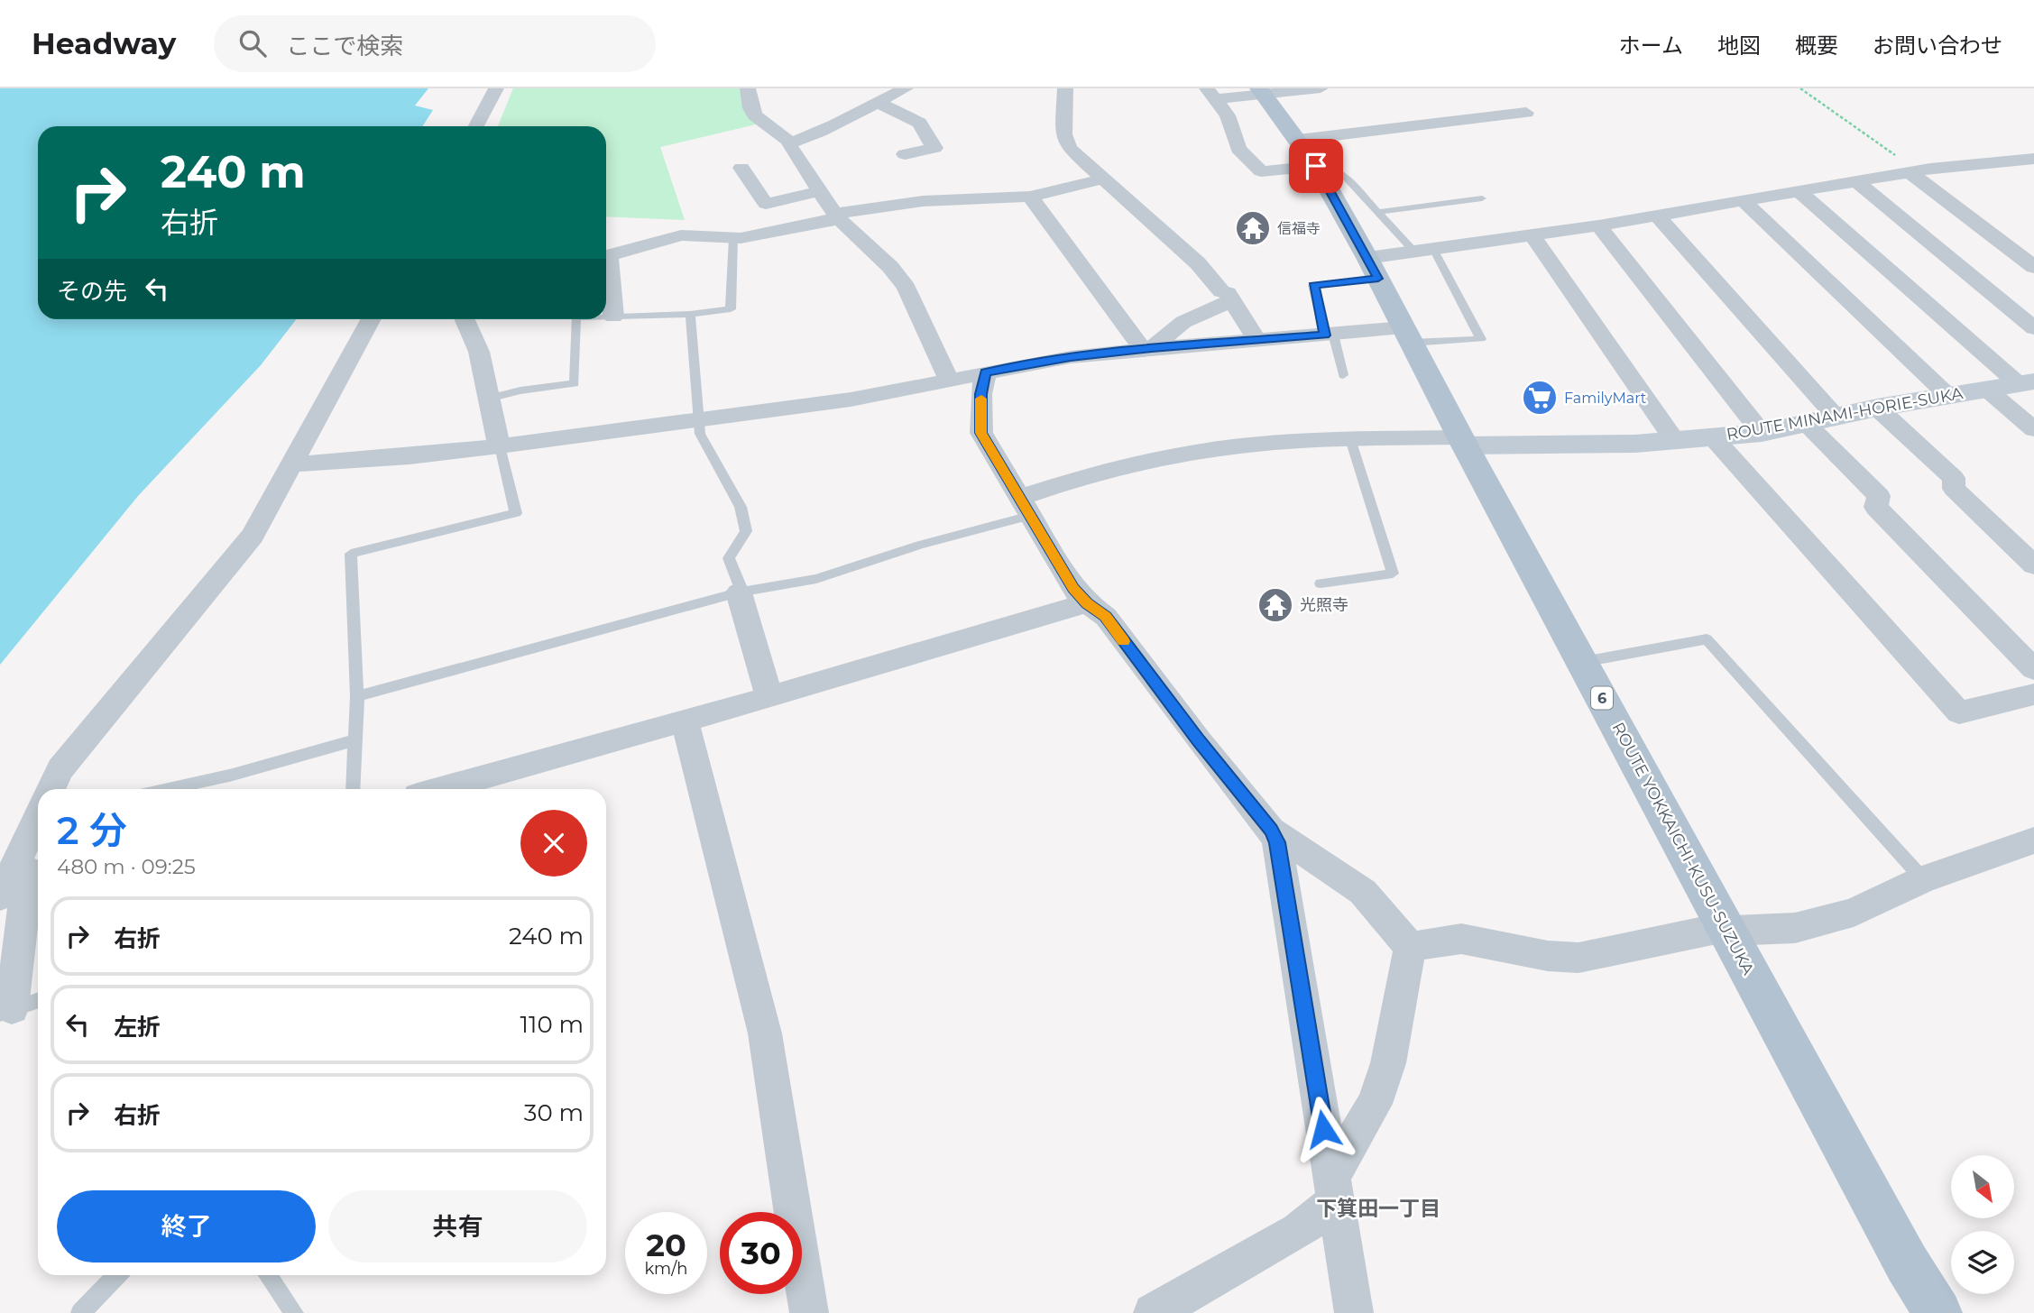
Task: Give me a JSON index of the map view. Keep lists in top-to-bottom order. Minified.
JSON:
{"streets":{"main road":["ROUTE MINAMI-HORIE-SUKA","6","ROUTE YOKKAICHI-KUSU-SUZUKA"]},"crossings":[["ROUTE MINAMI-HORIE-SUKA","ROUTE YOKKAICHI-KUSU-SUZUKA"]],"districts":["下箕田一丁目"],"places":{"temple":["信福寺","光照寺"],"supermarket":["FamilyMart"]},"north":"bottom right","page":{"header":"Headway","search":"ここで検索","nav":["ホーム","地図","概要","お問い合わせ"],"turn":["240 m","右折"],"then":"その先","heading":["2 分","480 m · 09:25"],"list":[{"name":"右折","value":"240 m"},{"name":"左折","value":"110 m"},{"name":"右折","value":"30 m"}],"buttons":["終了","共有"],"speed":"20 km/h","limit":"30"}}
